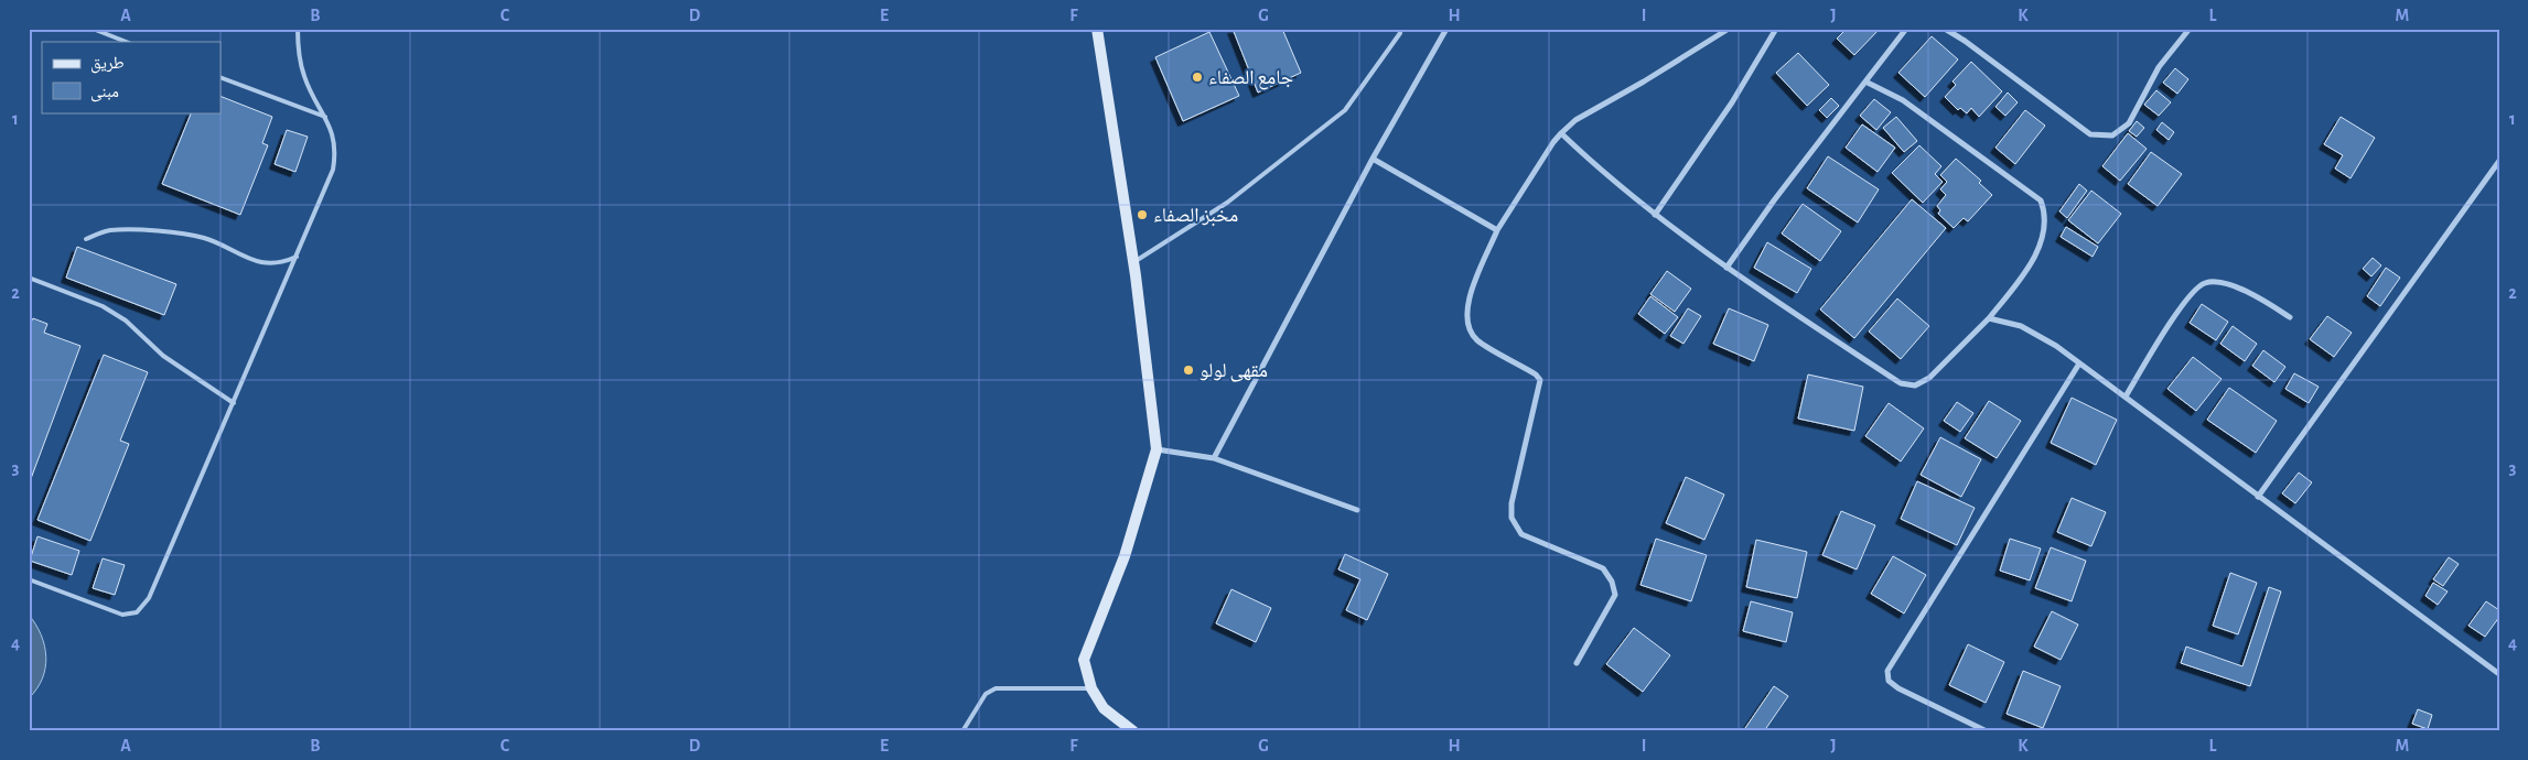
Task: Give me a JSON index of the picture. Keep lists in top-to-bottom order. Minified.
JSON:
{"places":["جامع الصفاء","مخبز الصفاء","مقهى لولو"],"legend":["طريق","مبنى"],"grid":{"columns":["A","B","C","D","E","F","G","H","I","J","K","L","M"],"rows":["1","2","3","4"]}}
